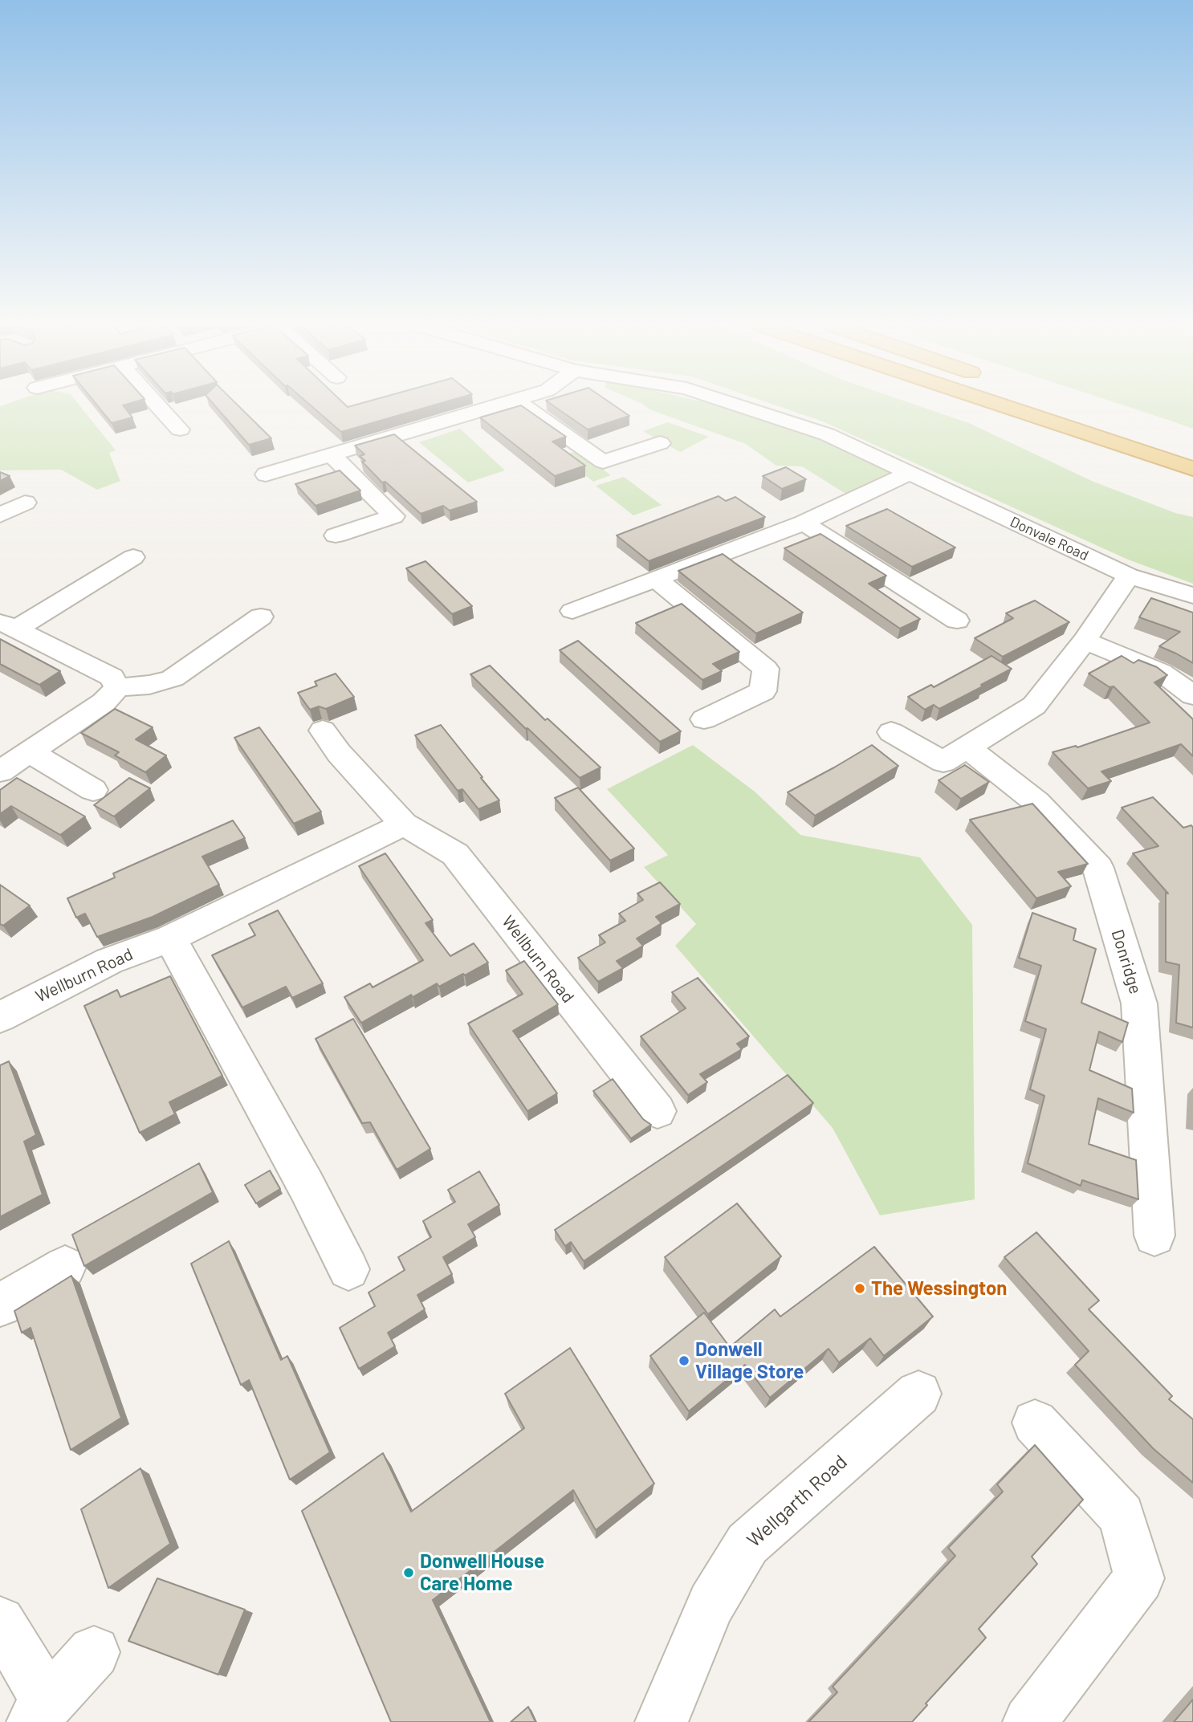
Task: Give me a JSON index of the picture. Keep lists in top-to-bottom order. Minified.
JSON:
{"streets":{"street":["Donvale Road","Wellburn Road","Donridge","Wellgarth Road"]},"places":["The Wessington","Donwell Village Store","Donwell House Care Home"]}
